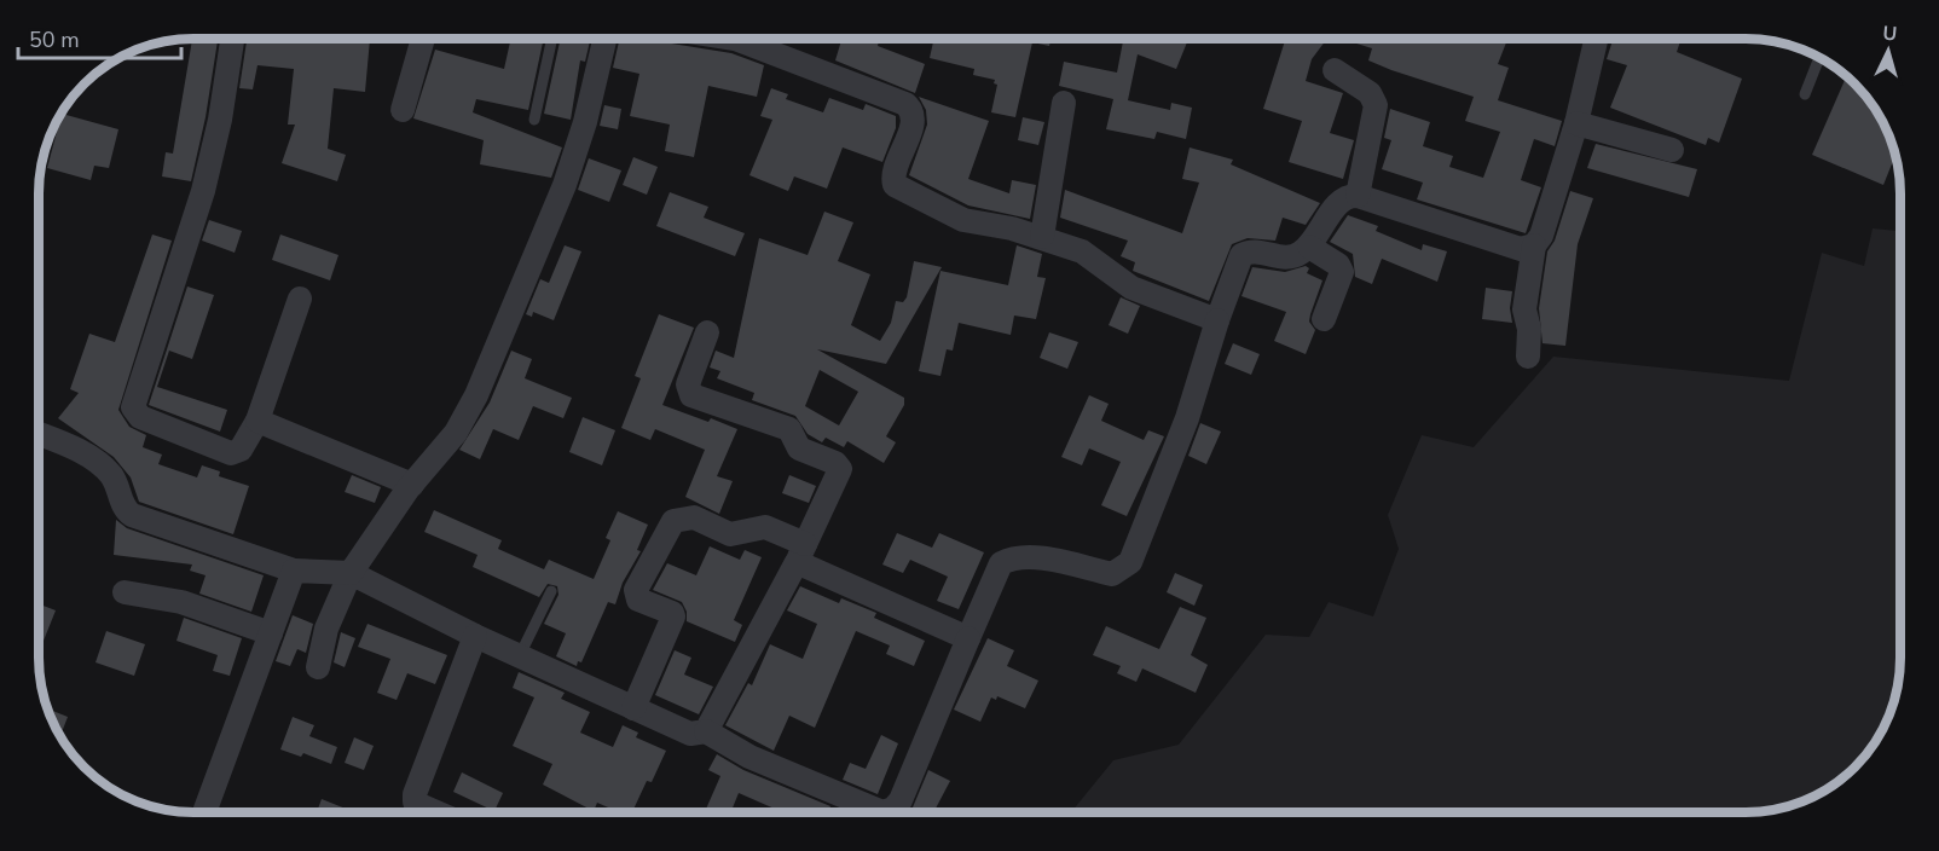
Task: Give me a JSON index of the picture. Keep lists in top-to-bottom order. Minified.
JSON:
{"scale_bar":"50 m","north":"top"}
